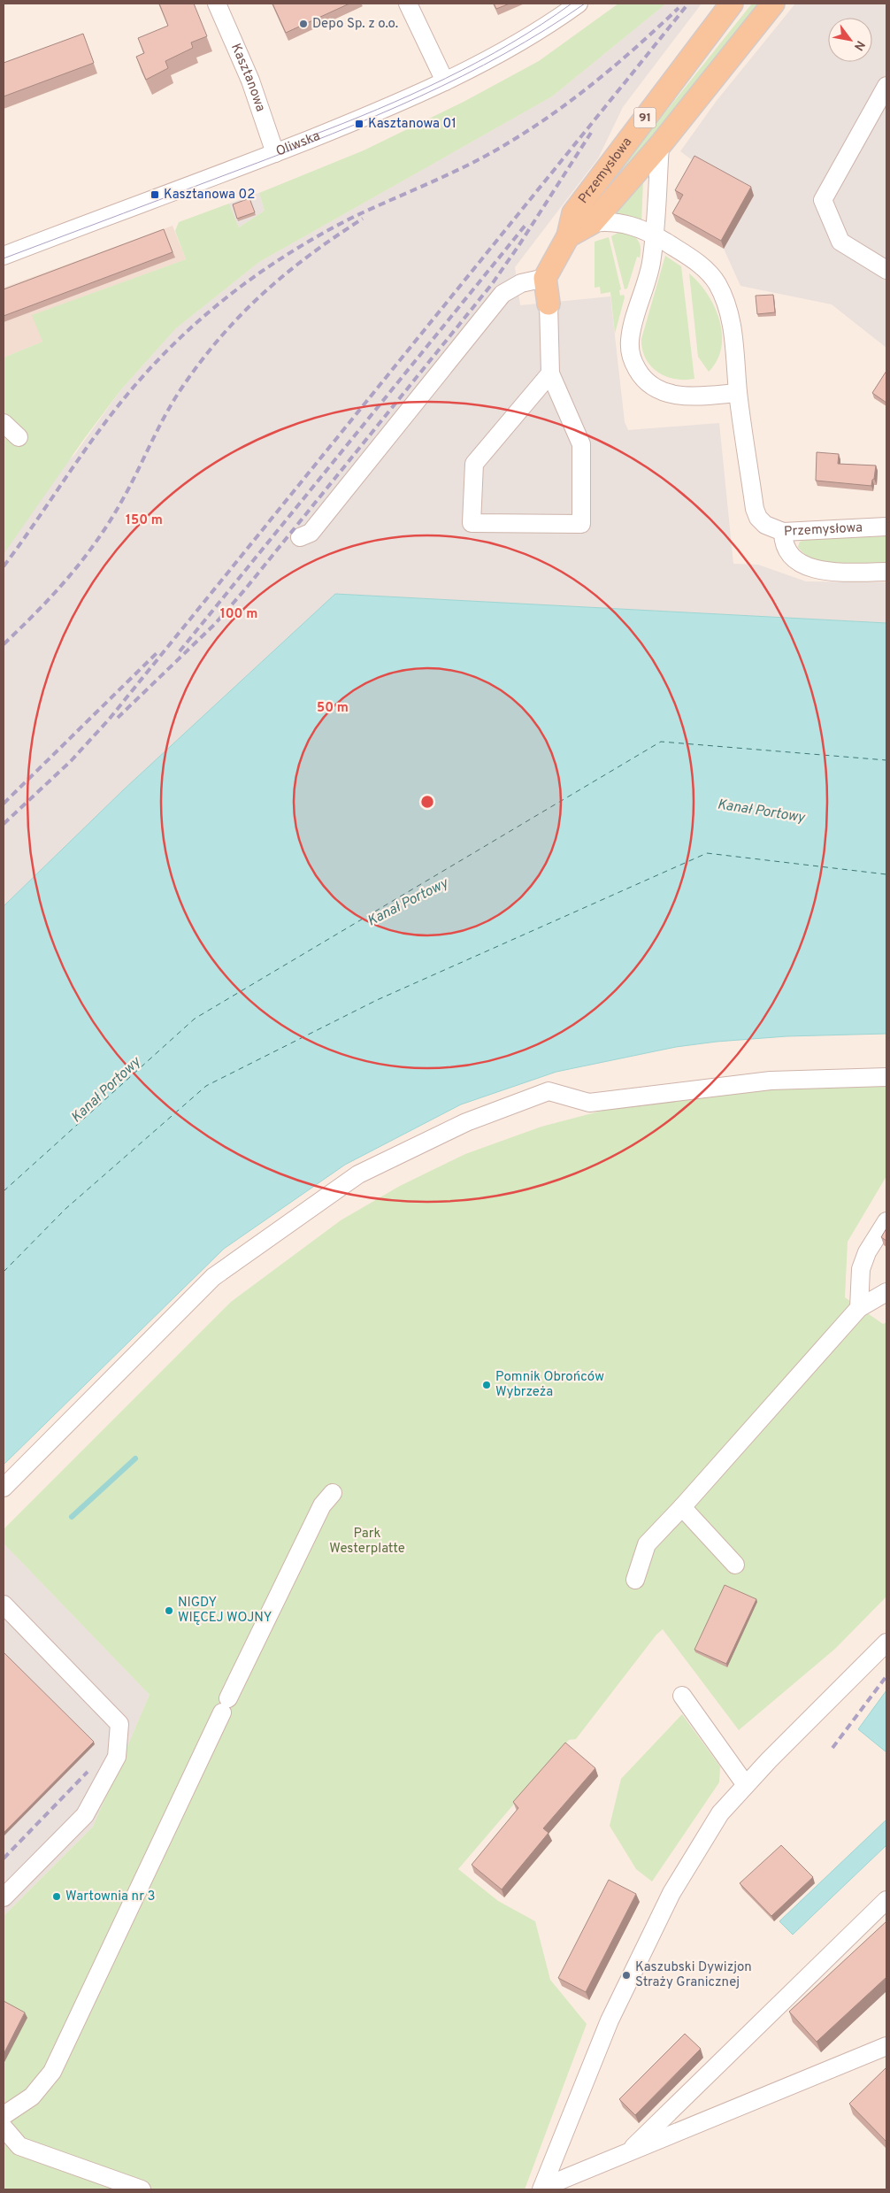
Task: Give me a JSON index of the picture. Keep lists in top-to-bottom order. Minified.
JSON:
{"streets":{"main road":["91","Przemysłowa"],"street":["Kasztanowa","Oliwska"]},"crossings":[["Kasztanowa","Oliwska"]],"water":["Kanał Portowy"],"parks":["Park Westerplatte"],"places":{"other":["Depo Sp. z o.o.","Pomnik Obrońców Wybrzeża","NIGDY WIĘCEJ WOJNY","Wartownia nr 3","Kaszubski Dywizjon Straży Granicznej"],"transit":["Kasztanowa 01","Kasztanowa 02"]},"north":"bottom right","rings":["150 m","100 m","50 m"]}
